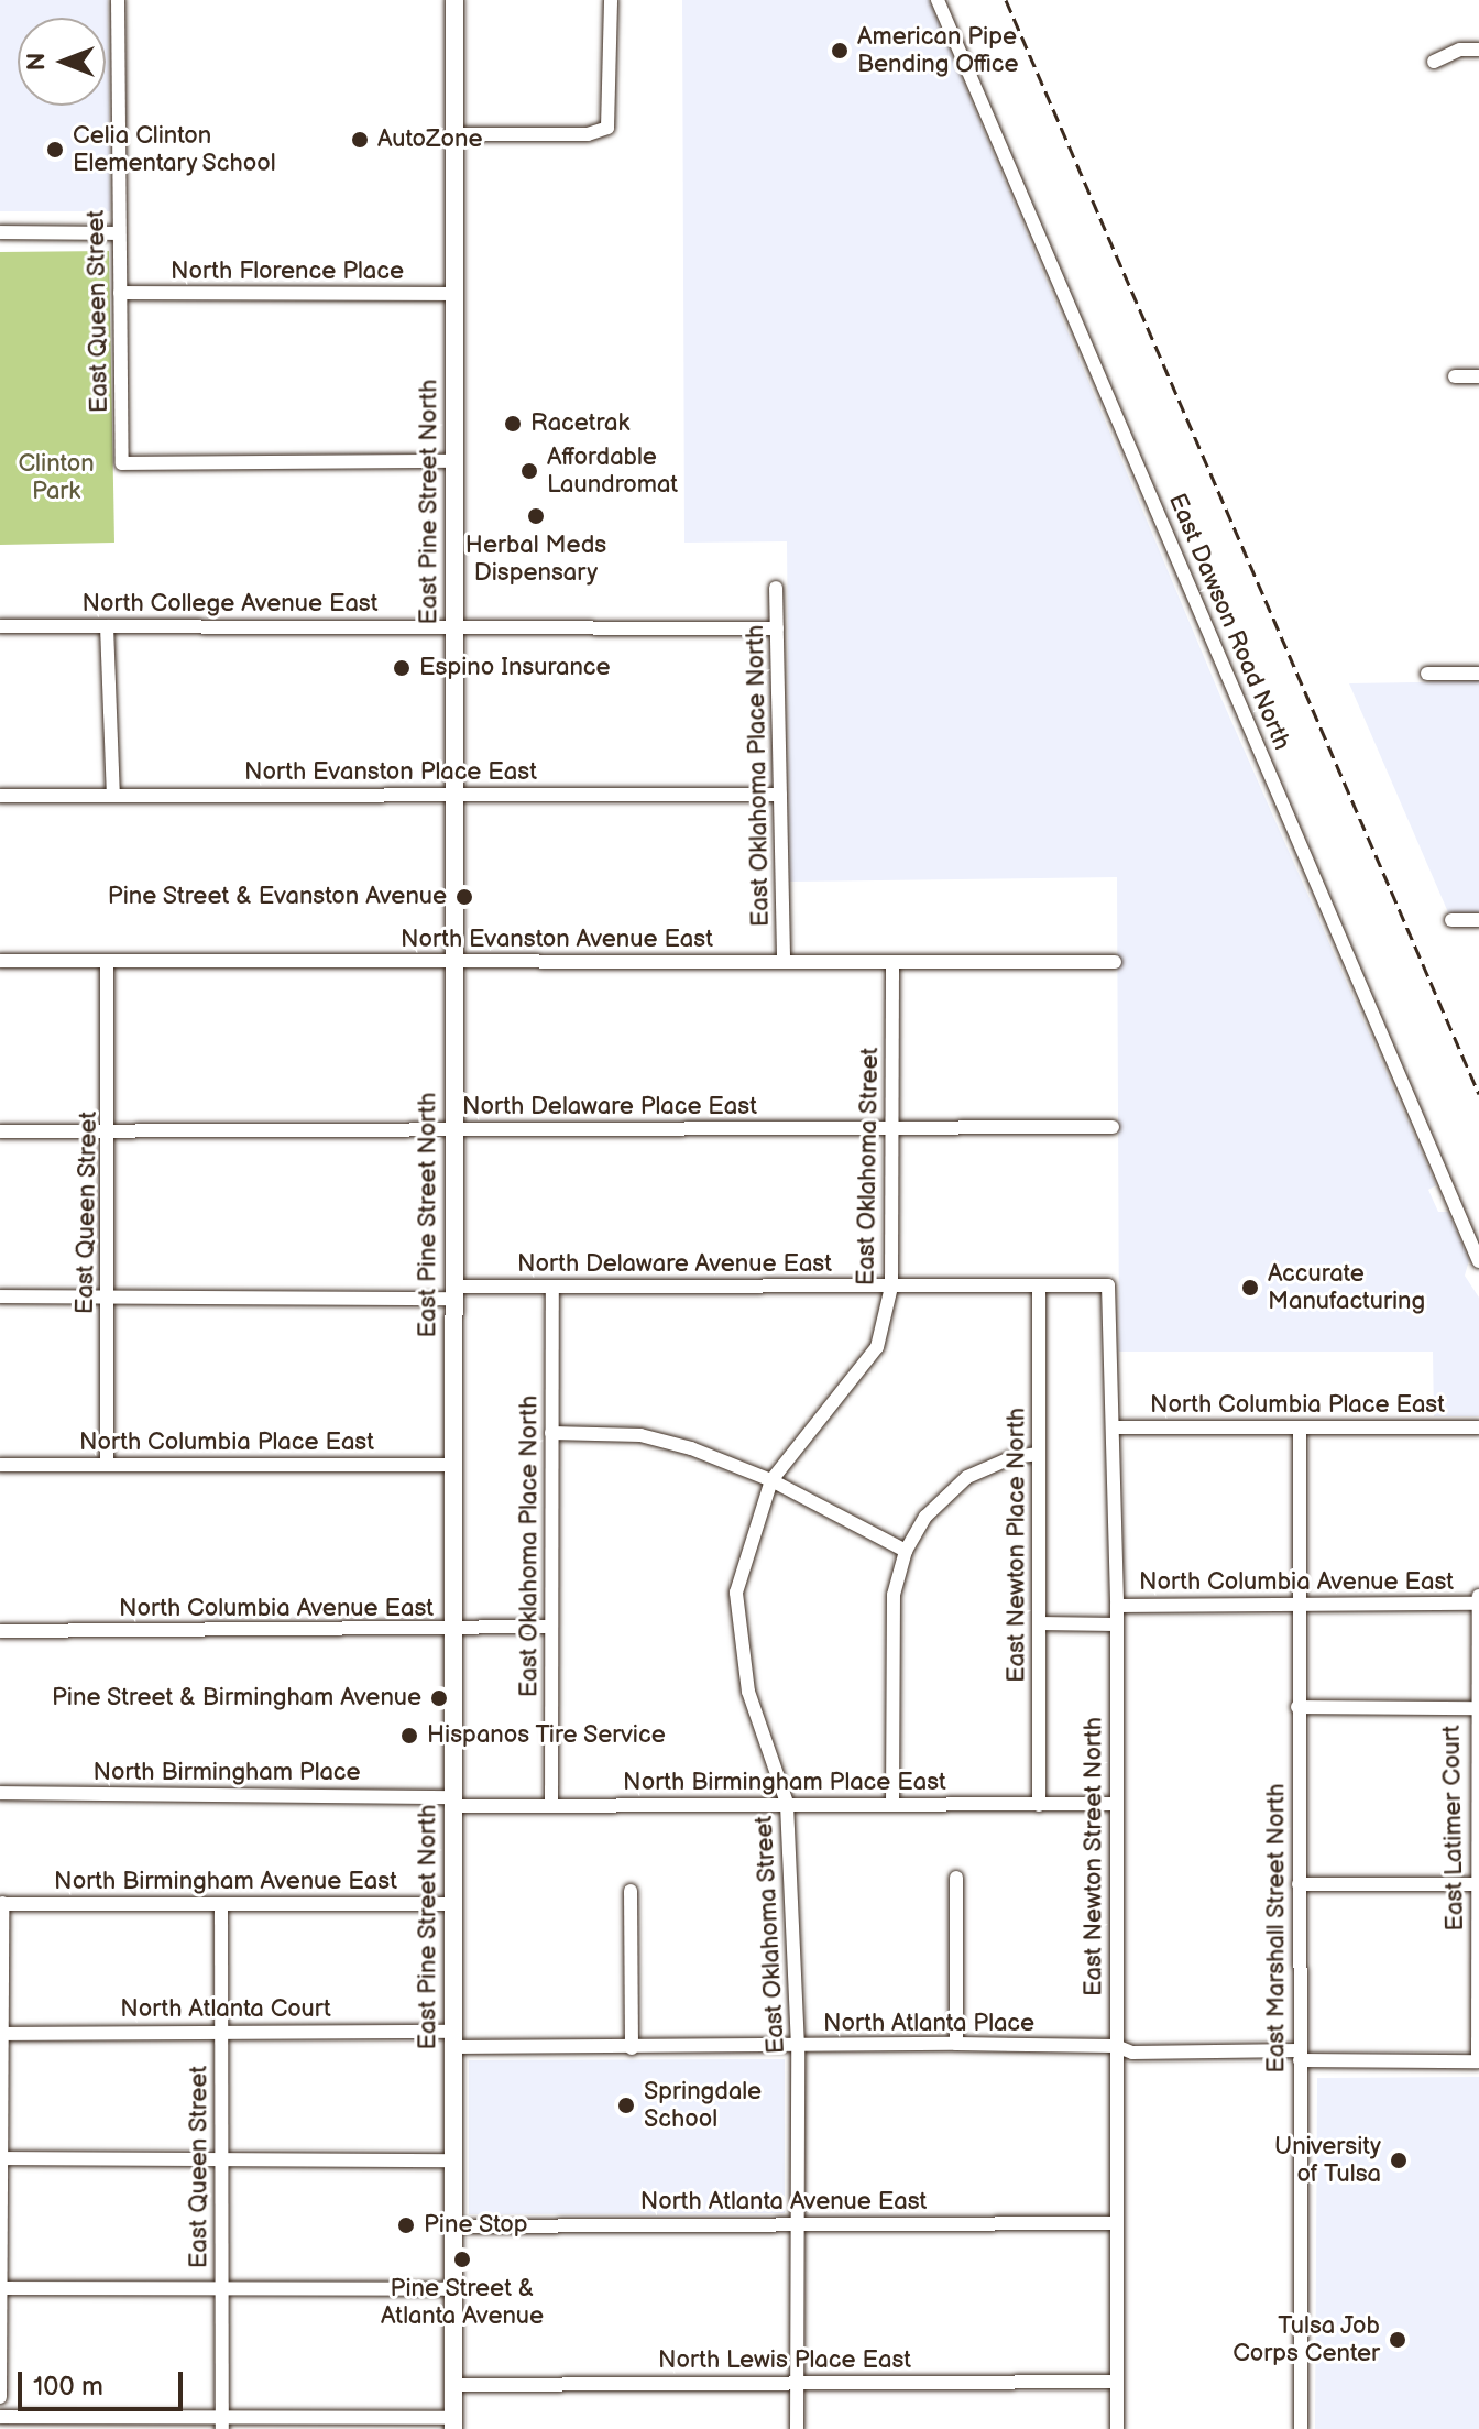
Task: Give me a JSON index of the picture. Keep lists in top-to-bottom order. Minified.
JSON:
{"streets":{"main road":["East Pine Street North"],"street":["North Florence Place","East Queen Street","North College Avenue East","East Dawson Road North","North Evanston Place East","East Oklahoma Place North","North Evanston Avenue East","North Delaware Place East","East Oklahoma Street","North Delaware Avenue East","North Columbia Place East","East Newton Place North","North Columbia Avenue East","North Birmingham Place","North Birmingham Place East","East Latimer Court","East Newton Street North","North Birmingham Avenue East","East Marshall Street North","North Atlanta Court","North Atlanta Place","North Atlanta Avenue East","North Lewis Place East"]},"crossings":[["North Florence Place","East Queen Street"],["North Florence Place","East Pine Street North"],["East Queen Street","East Pine Street North"],["East Queen Street","North Evanston Avenue East"],["East Queen Street","North Delaware Place East"],["East Queen Street","North Delaware Avenue East"],["East Queen Street","North Columbia Place East"],["East Queen Street","North Birmingham Avenue East"],["East Queen Street","North Atlanta Court"],["East Pine Street North","North College Avenue East"],["East Pine Street North","North Evanston Place East"],["East Pine Street North","North Evanston Avenue East"],["East Pine Street North","North Delaware Place East"],["East Pine Street North","North Delaware Avenue East"],["East Pine Street North","North Columbia Place East"],["East Pine Street North","North Columbia Avenue East"],["East Pine Street North","North Birmingham Place"],["East Pine Street North","North Birmingham Place East"],["East Pine Street North","North Birmingham Avenue East"],["East Pine Street North","North Atlanta Court"],["East Pine Street North","North Atlanta Place"],["East Pine Street North","North Atlanta Avenue East"],["East Pine Street North","North Lewis Place East"],["North College Avenue East","East Oklahoma Place North"],["North Evanston Place East","East Oklahoma Place North"],["East Oklahoma Place North","North Evanston Avenue East"],["East Oklahoma Place North","North Delaware Avenue East"],["East Oklahoma Place North","North Columbia Avenue East"],["East Oklahoma Place North","North Birmingham Place East"],["North Evanston Avenue East","East Oklahoma Street"],["North Delaware Place East","East Oklahoma Street"],["East Oklahoma Street","North Delaware Avenue East"],["East Oklahoma Street","North Birmingham Place East"],["East Oklahoma Street","North Atlanta Place"],["East Oklahoma Street","North Atlanta Avenue East"],["East Oklahoma Street","North Lewis Place East"],["North Delaware Avenue East","East Newton Place North"],["North Delaware Avenue East","East Newton Street North"],["North Columbia Place East","East Newton Street North"],["North Columbia Place East","East Marshall Street North"],["East Newton Place North","North Columbia Avenue East"],["East Newton Place North","North Birmingham Place East"],["North Columbia Avenue East","East Latimer Court"],["North Columbia Avenue East","East Newton Street North"],["North Columbia Avenue East","East Marshall Street North"],["North Birmingham Place","North Birmingham Place East"],["North Birmingham Place East","East Newton Street North"],["East Latimer Court","North Atlanta Place"],["East Newton Street North","North Atlanta Place"],["East Newton Street North","North Atlanta Avenue East"],["East Newton Street North","North Lewis Place East"],["East Marshall Street North","North Atlanta Place"],["North Atlanta Court","North Atlanta Place"]],"parks":["Clinton Park"],"places":["American Pipe Bending Office","AutoZone","Celia Clinton Elementary School","Racetrak","Affordable Laundromat","Herbal Meds Dispensary","Espino Insurance","Pine Street & Evanston Avenue","Accurate Manufacturing","Pine Street & Birmingham Avenue","Hispanos Tire Service","Springdale School","University of Tulsa","Pine Stop","Pine Street & Atlanta Avenue","Tulsa Job Corps Center"],"scale_bar":"100 m","north":"left"}
